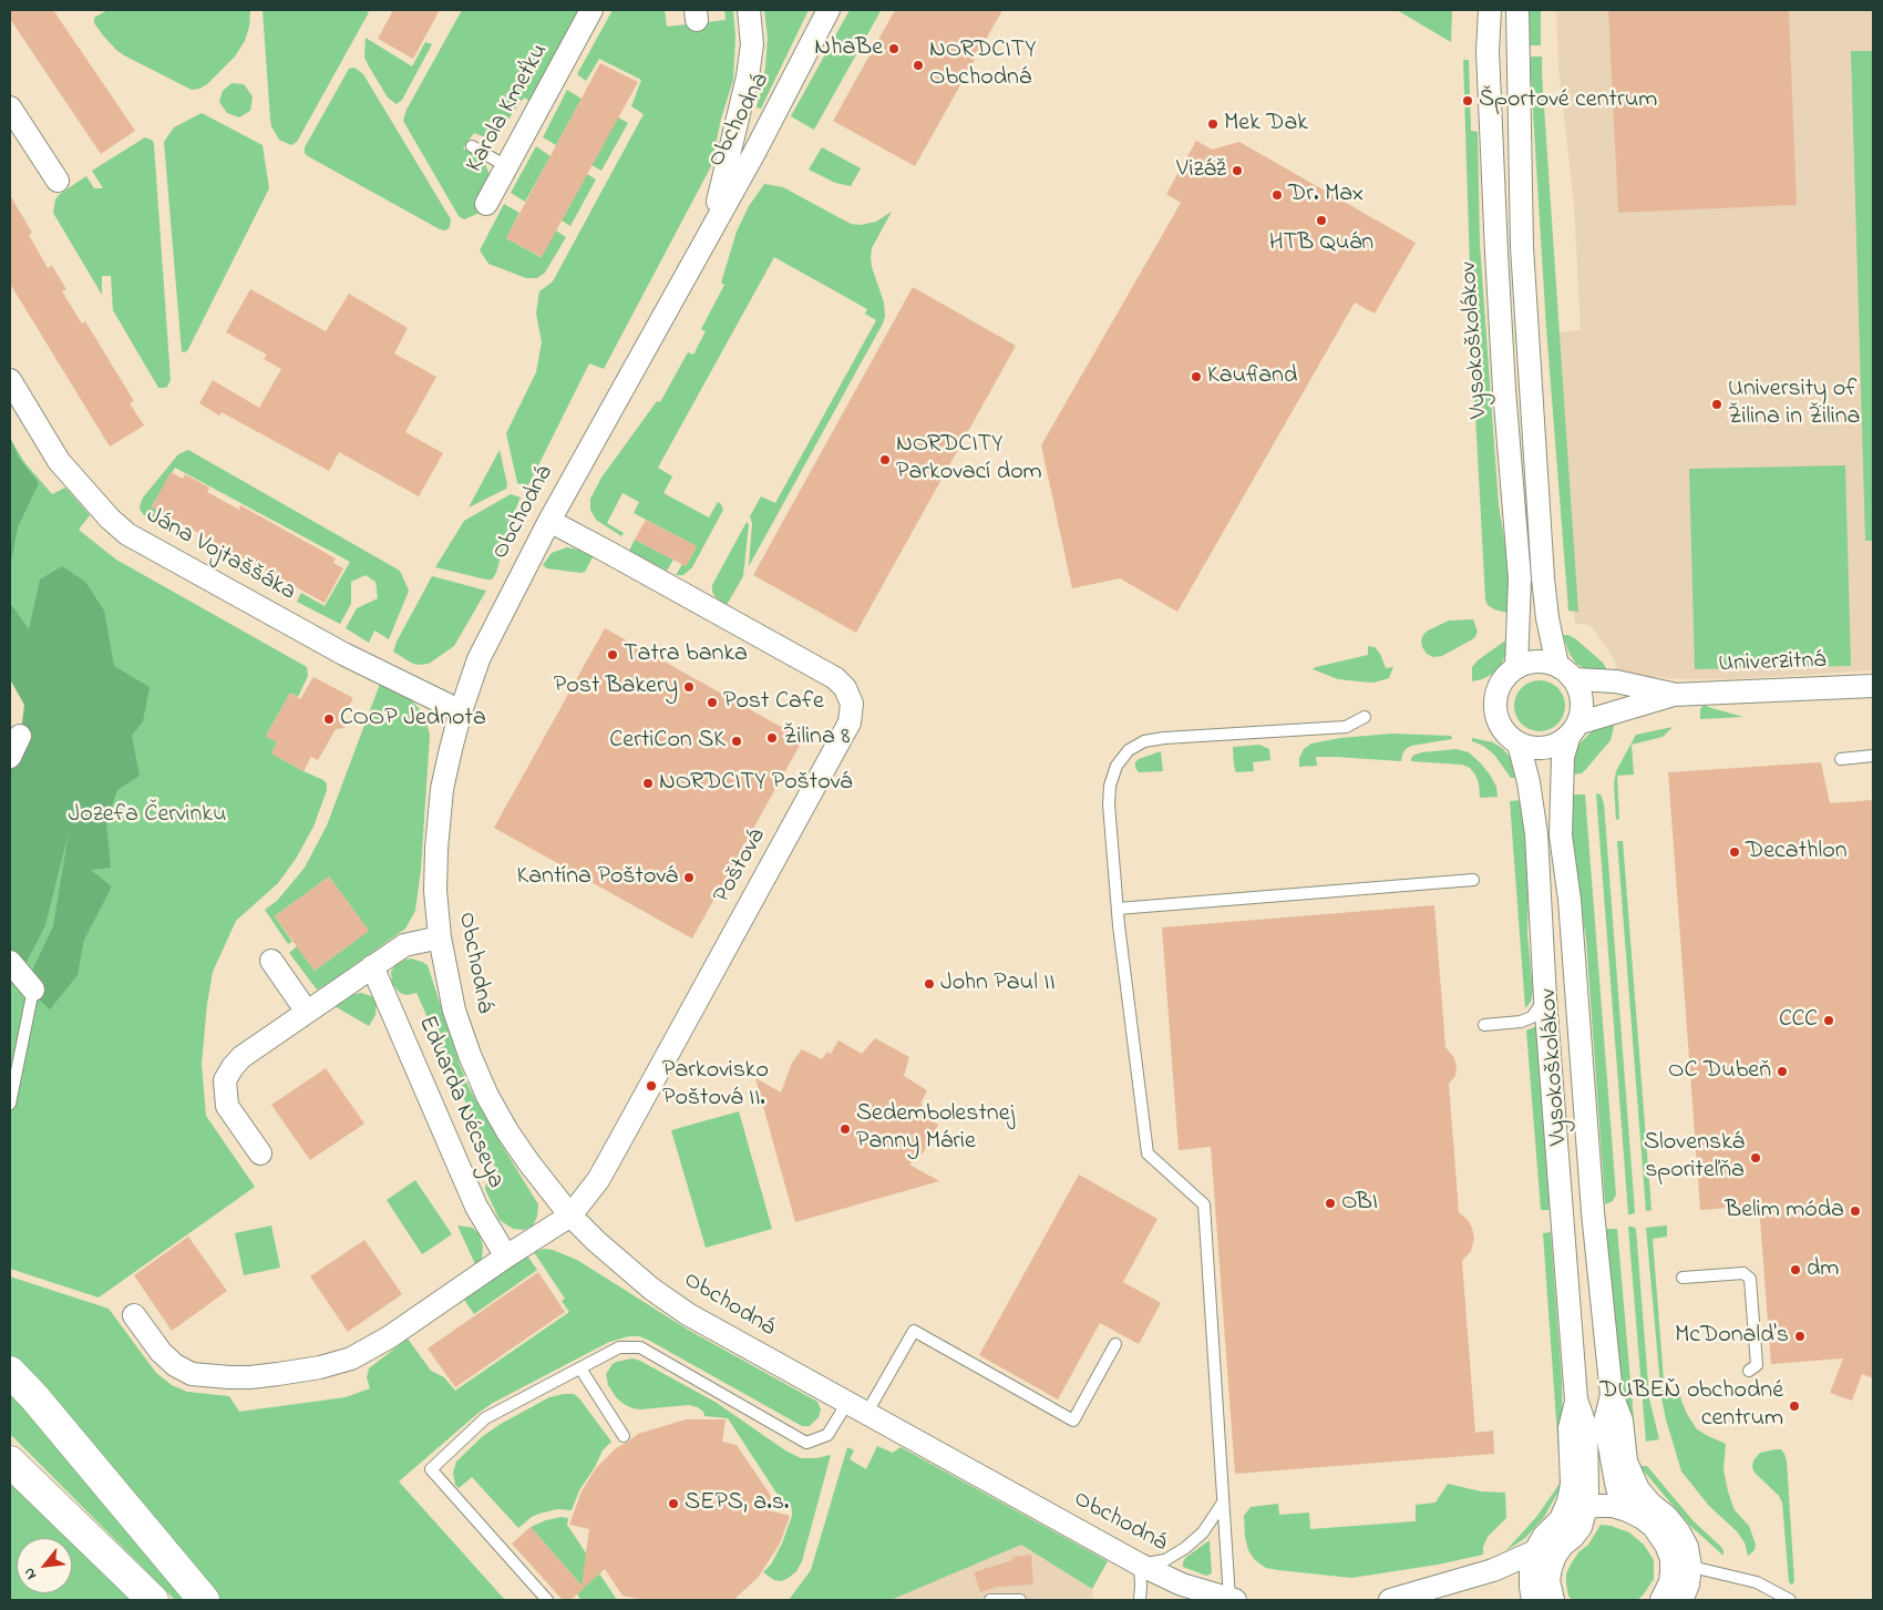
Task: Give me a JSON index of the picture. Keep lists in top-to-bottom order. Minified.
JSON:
{"streets":{"street":["Karola Kmeťku","Obchodná","Vysokoškolákov","Jána Vojtaššáka","Univerzitná","Poštová","Eduarda Nécseya"]},"crossings":[["Obchodná","Jána Vojtaššáka"],["Obchodná","Poštová"],["Vysokoškolákov","Univerzitná"]],"parks":["Jozefa Červinku"],"places":["NhaBe","NORDCITY Obchodná","Športové centrum","Mek Dak","Vizáž","Dr. Max","HTB Quán","Kaufland","University of Žilina in Žilina","NORDCITY Parkovací dom","Tatra banka","Post Bakery","Post Cafe","COOP Jednota","Žilina 8","CertiCon SK","NORDCITY Poštová","Decathlon","Kantína Poštová","John Paul II","CCC","OC Dubeň","Parkovisko Poštová II.","Sedembolestnej Panny Márie","Slovenská sporiteľňa","OBI","Belim móda","dm","McDonald's","DUBEŇ obchodné centrum","SEPS, a.s."],"north":"bottom left"}
